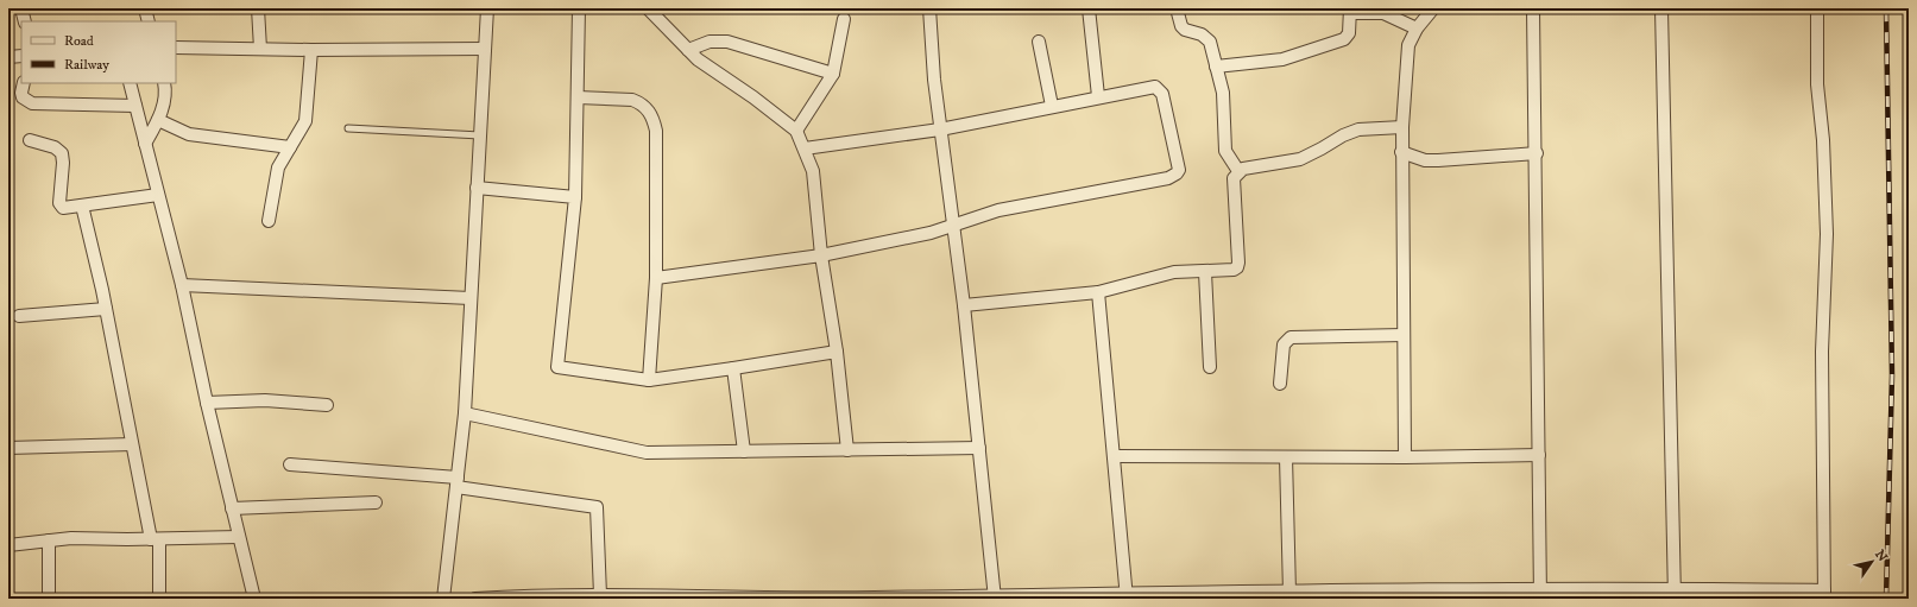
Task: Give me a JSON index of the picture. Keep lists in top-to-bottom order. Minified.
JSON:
{"legend":["Road","Railway"],"north":"top right"}
